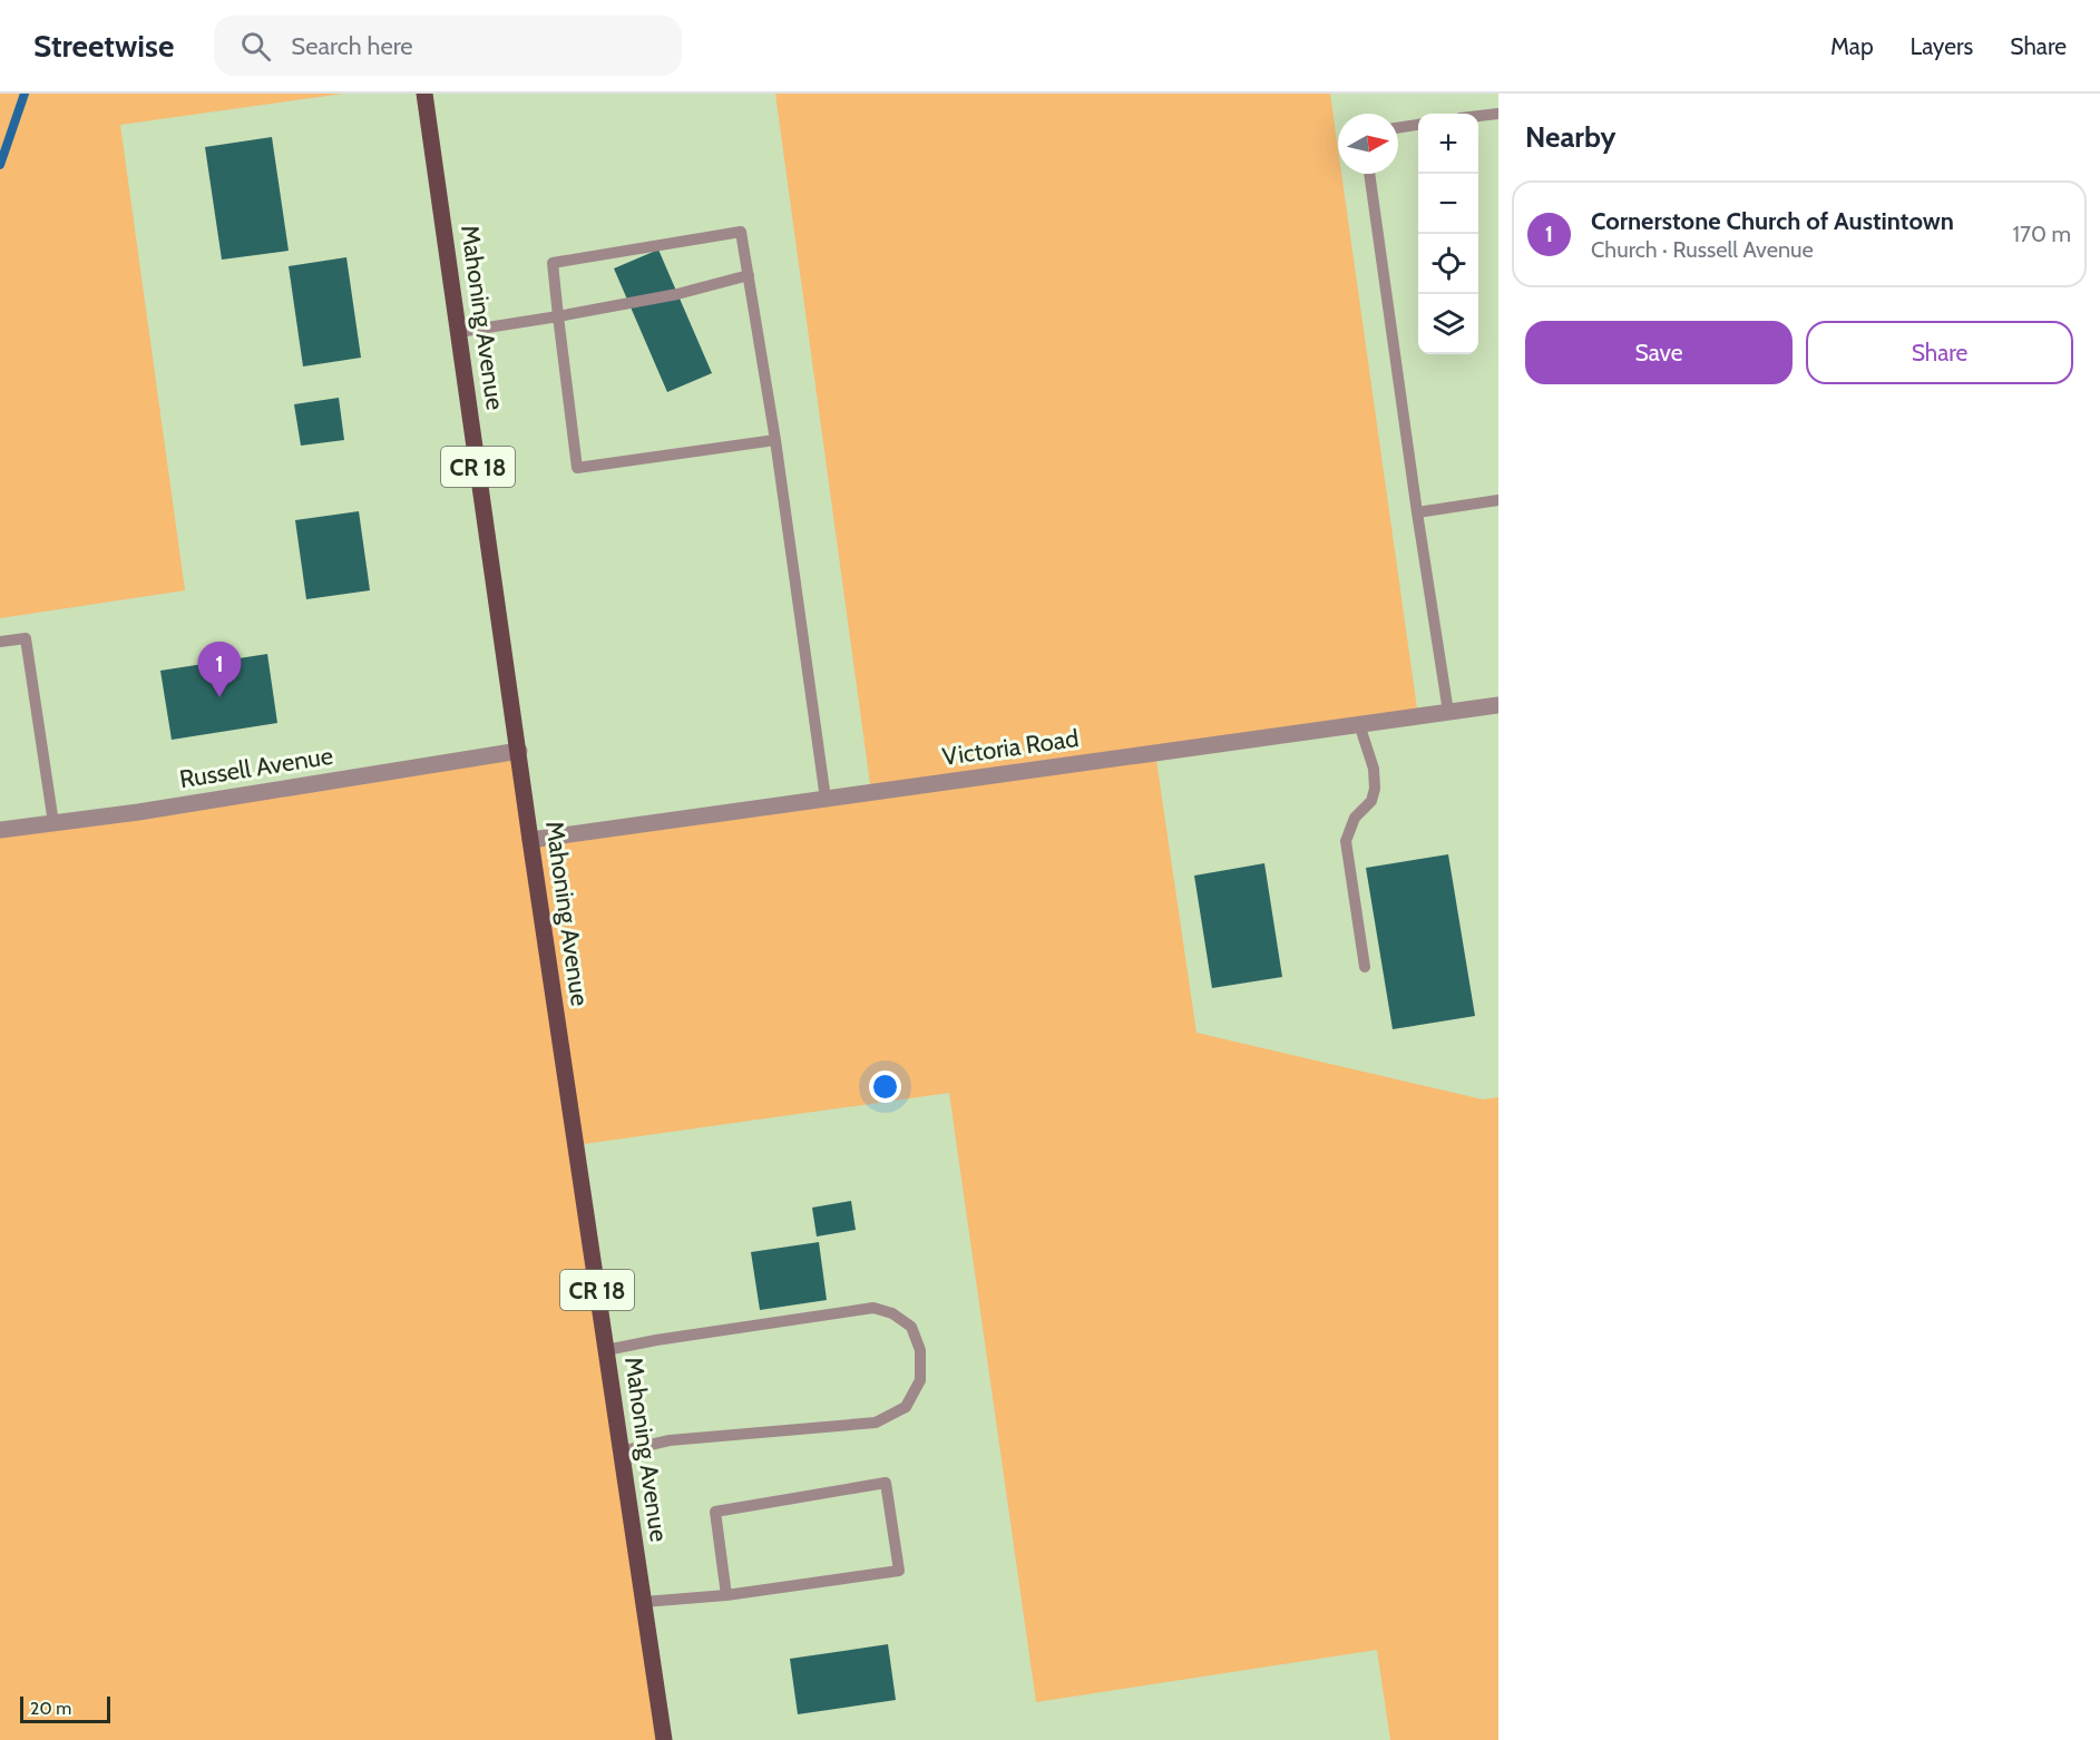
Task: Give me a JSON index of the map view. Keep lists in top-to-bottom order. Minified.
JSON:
{"streets":{"main road":["Mahoning Avenue","CR 18"],"street":["Victoria Road","Russell Avenue"]},"crossings":[["Mahoning Avenue","Victoria Road"],["Mahoning Avenue","Russell Avenue"]],"scale_bar":"20 m","north":"right","page":{"header":"Streetwise","search":"Search here","nav":["Map","Layers","Share"],"heading":"Nearby","map_buttons":["+","−"],"list":[{"mark":"1","name":"Cornerstone Church of Austintown","note":"Church · Russell Avenue","value":"170 m"}],"buttons":["Save","Share"],"pins":"1","scale":"20 m"}}
